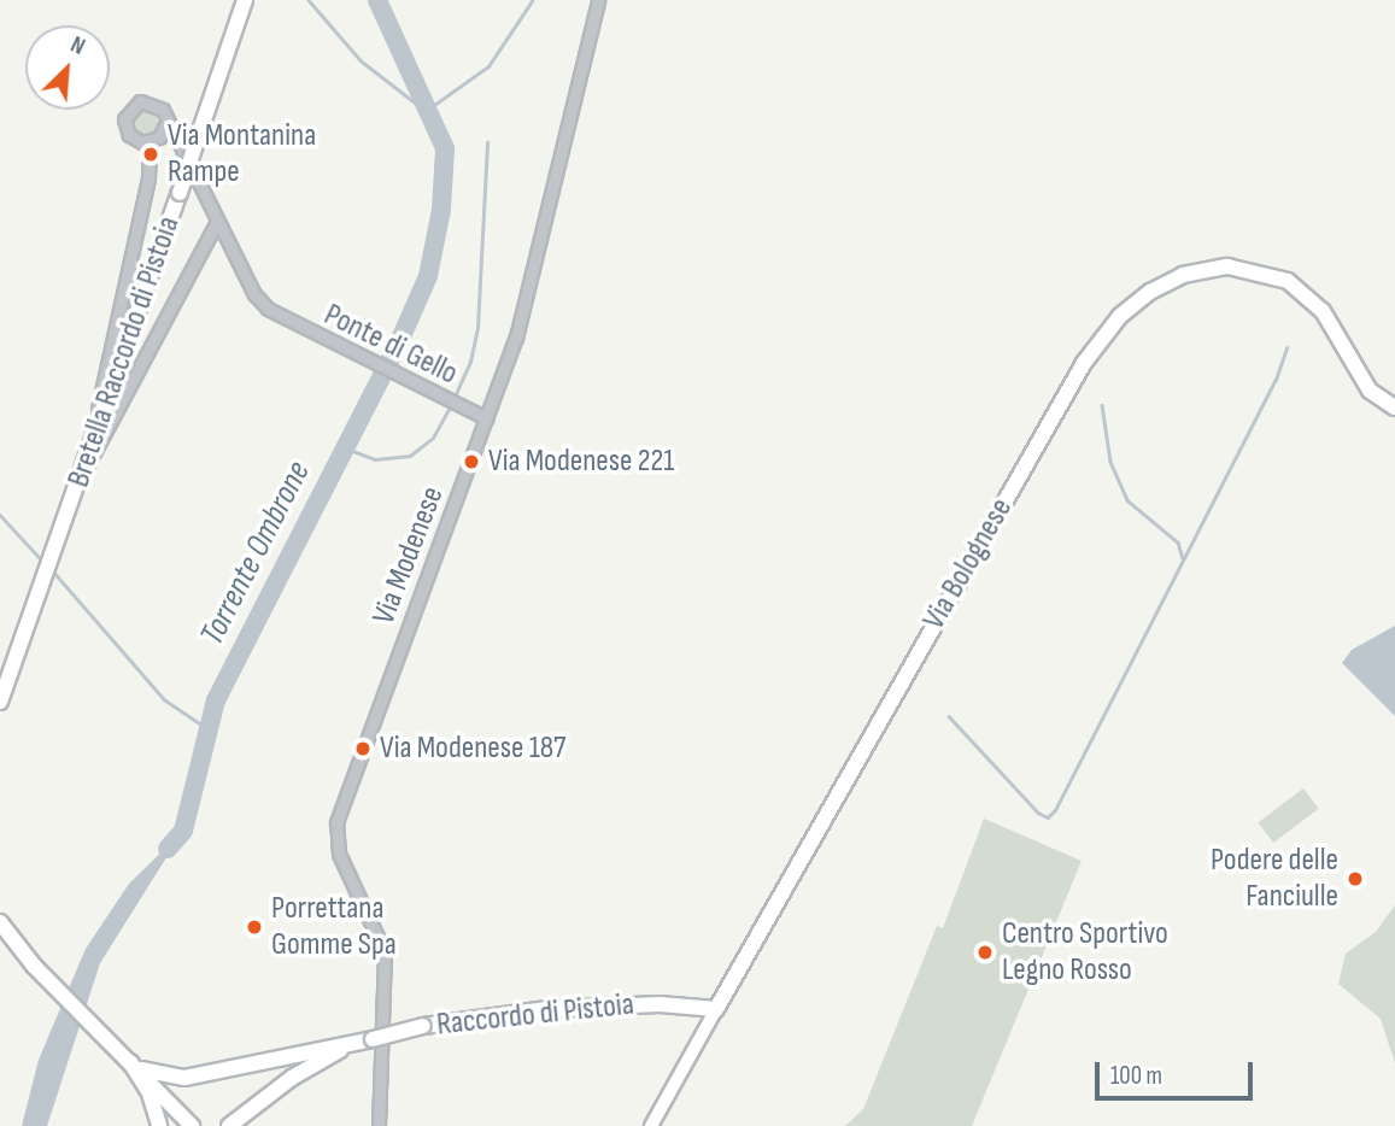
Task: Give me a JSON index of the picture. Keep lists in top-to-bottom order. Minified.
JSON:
{"streets":{"main road":["Bretella Raccordo di Pistoia","Via Bolognese","Raccordo di Pistoia"],"street":["Ponte di Gello","Via Modenese"]},"crossings":[["Ponte di Gello","Via Modenese"],["Via Bolognese","Raccordo di Pistoia"]],"water":["Torrente Ombrone"],"places":["Via Montanina Rampe","Via Modenese 221","Via Modenese 187","Podere delle Fanciulle","Porrettana Gomme Spa","Centro Sportivo Legno Rosso"],"scale_bar":"100 m","north":"top right"}
